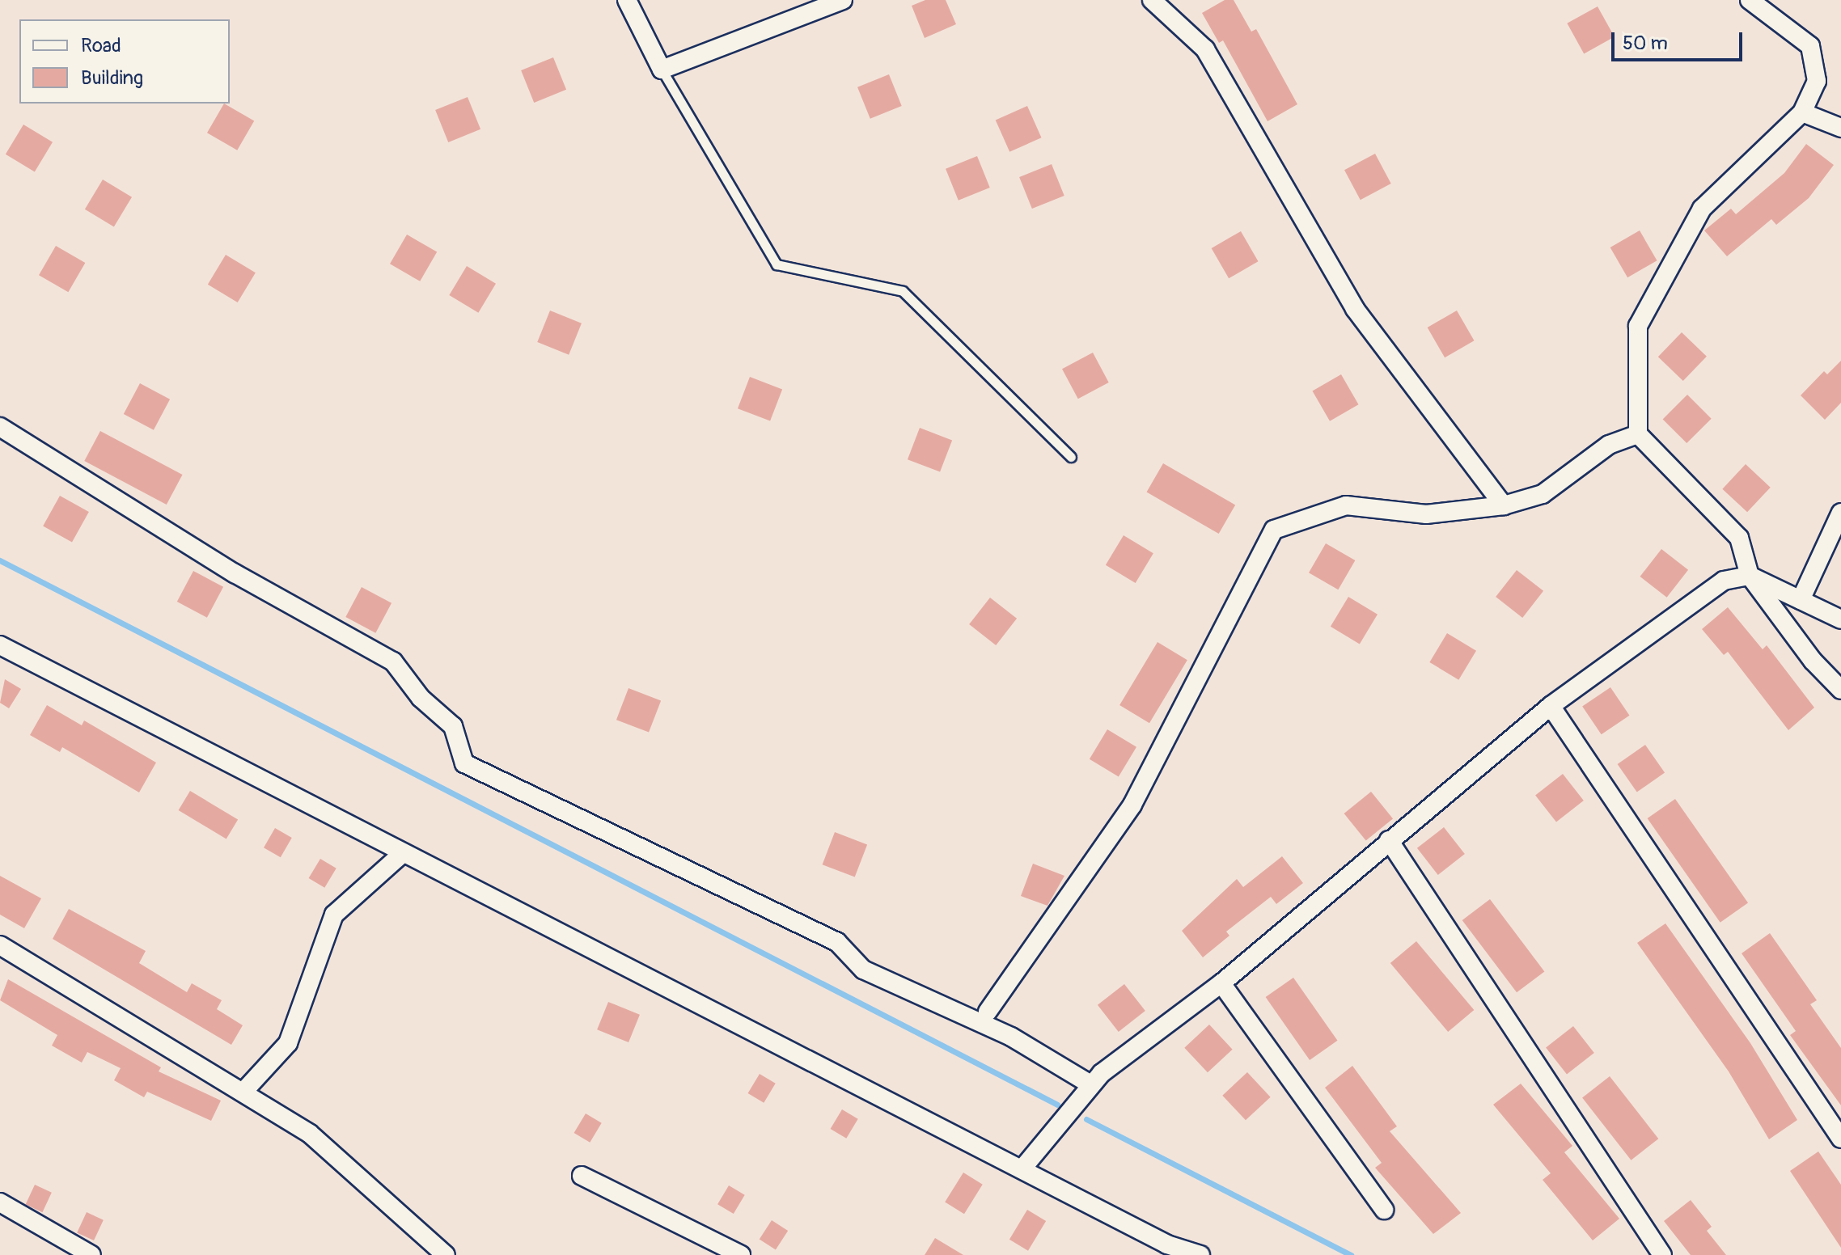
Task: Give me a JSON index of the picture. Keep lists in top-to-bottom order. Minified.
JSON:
{"legend":["Road","Building"],"scale_bar":"50 m"}
